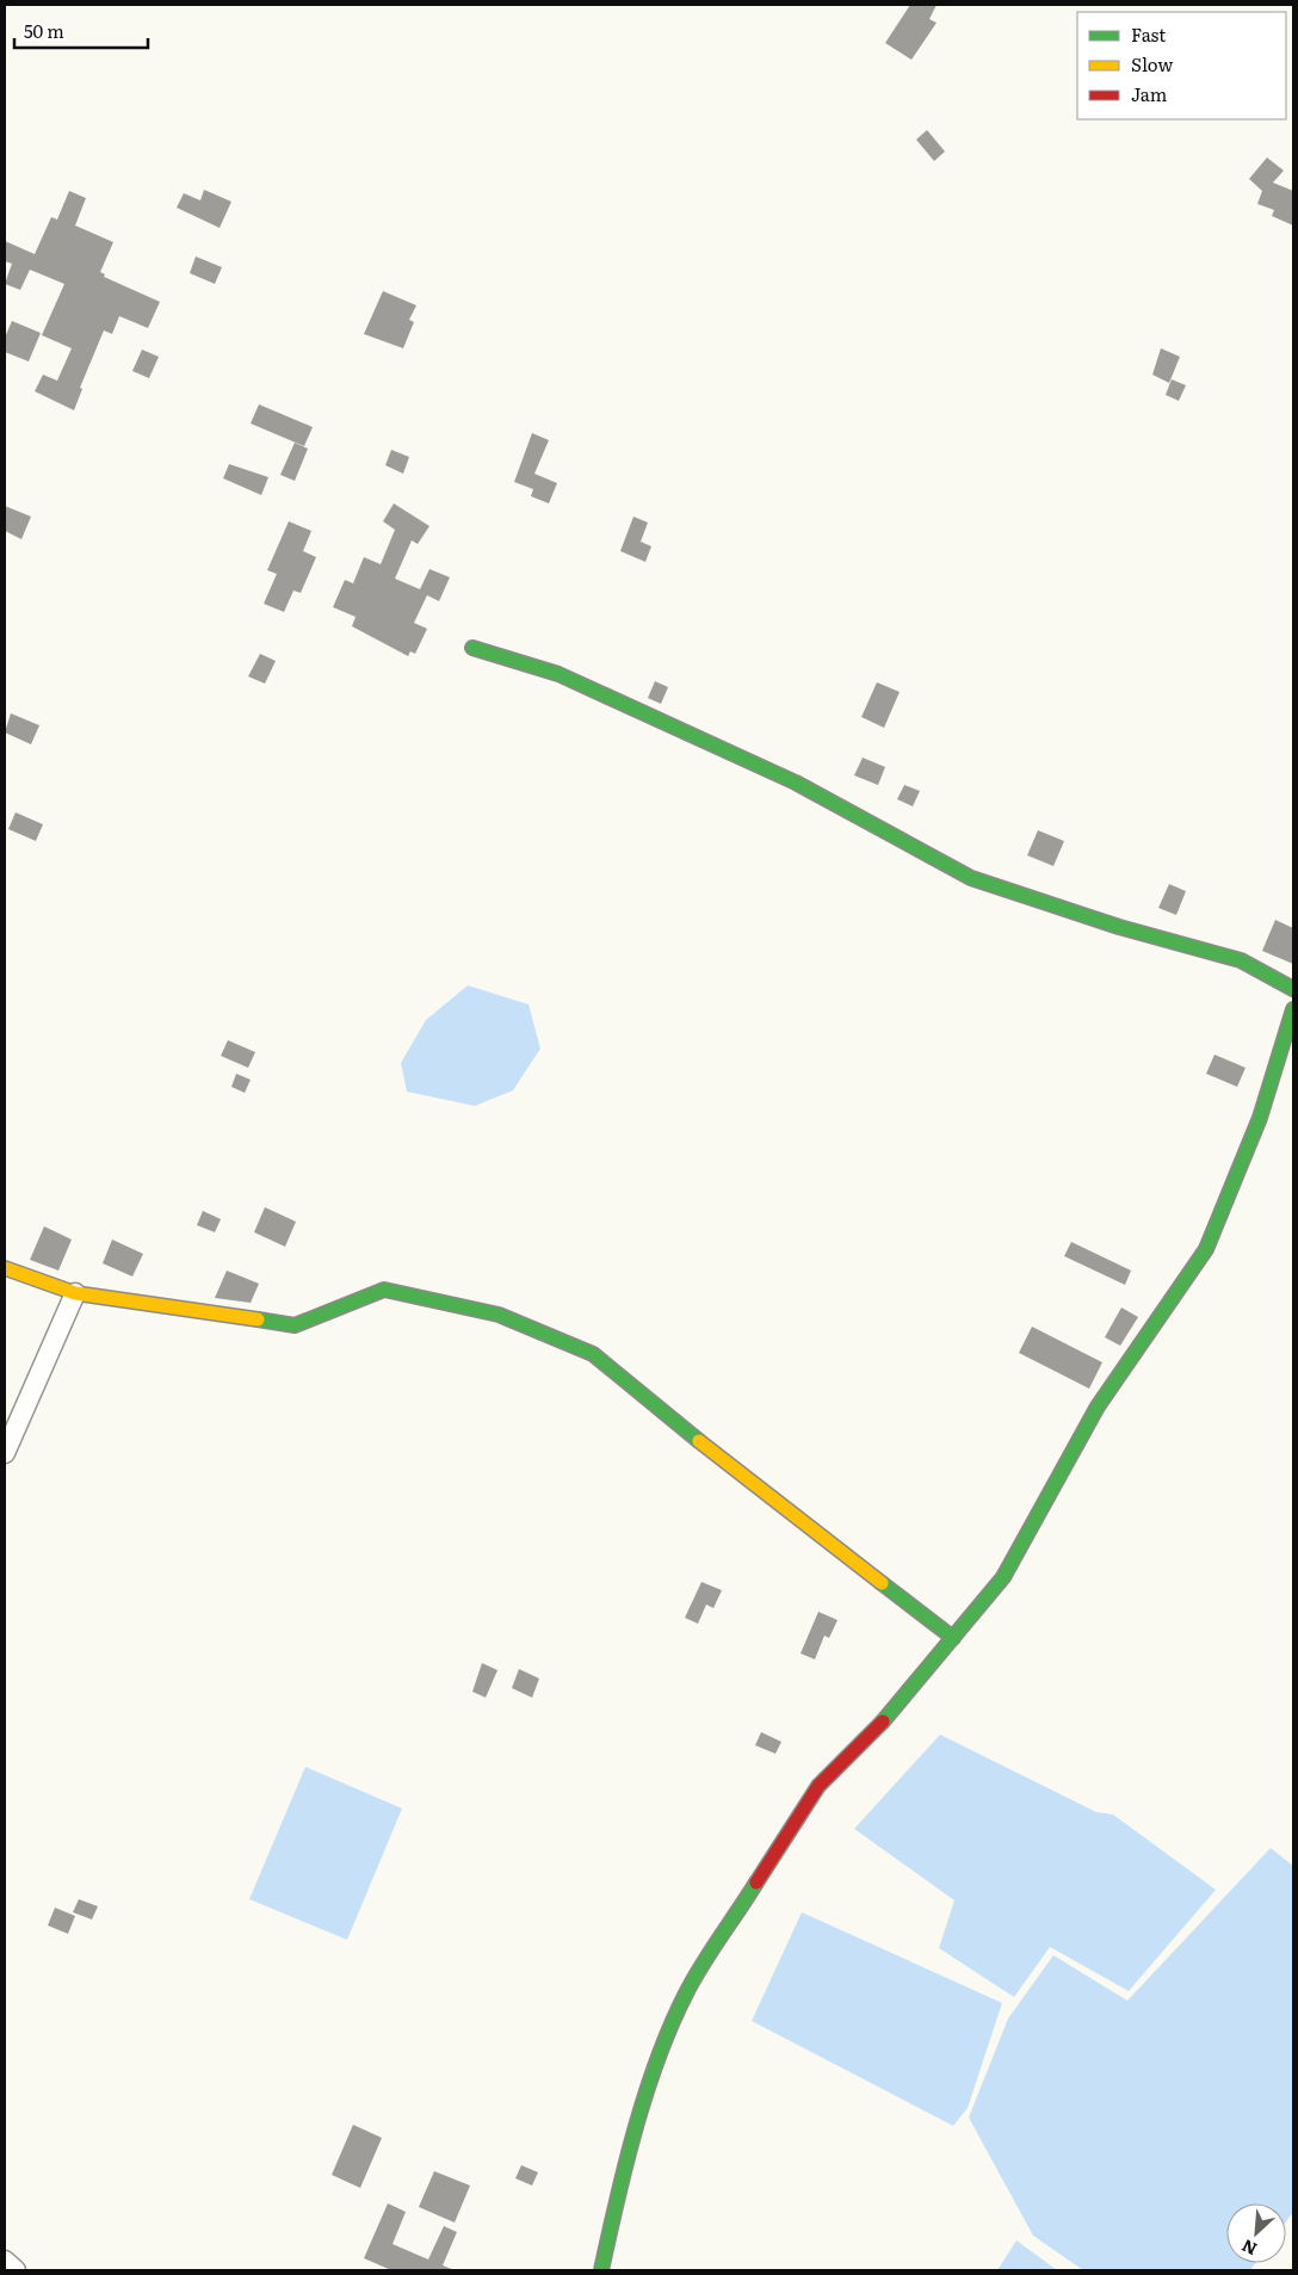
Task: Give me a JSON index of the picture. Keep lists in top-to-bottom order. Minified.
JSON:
{"legend":["Fast","Slow","Jam"],"scale_bar":"50 m","north":"bottom left"}
